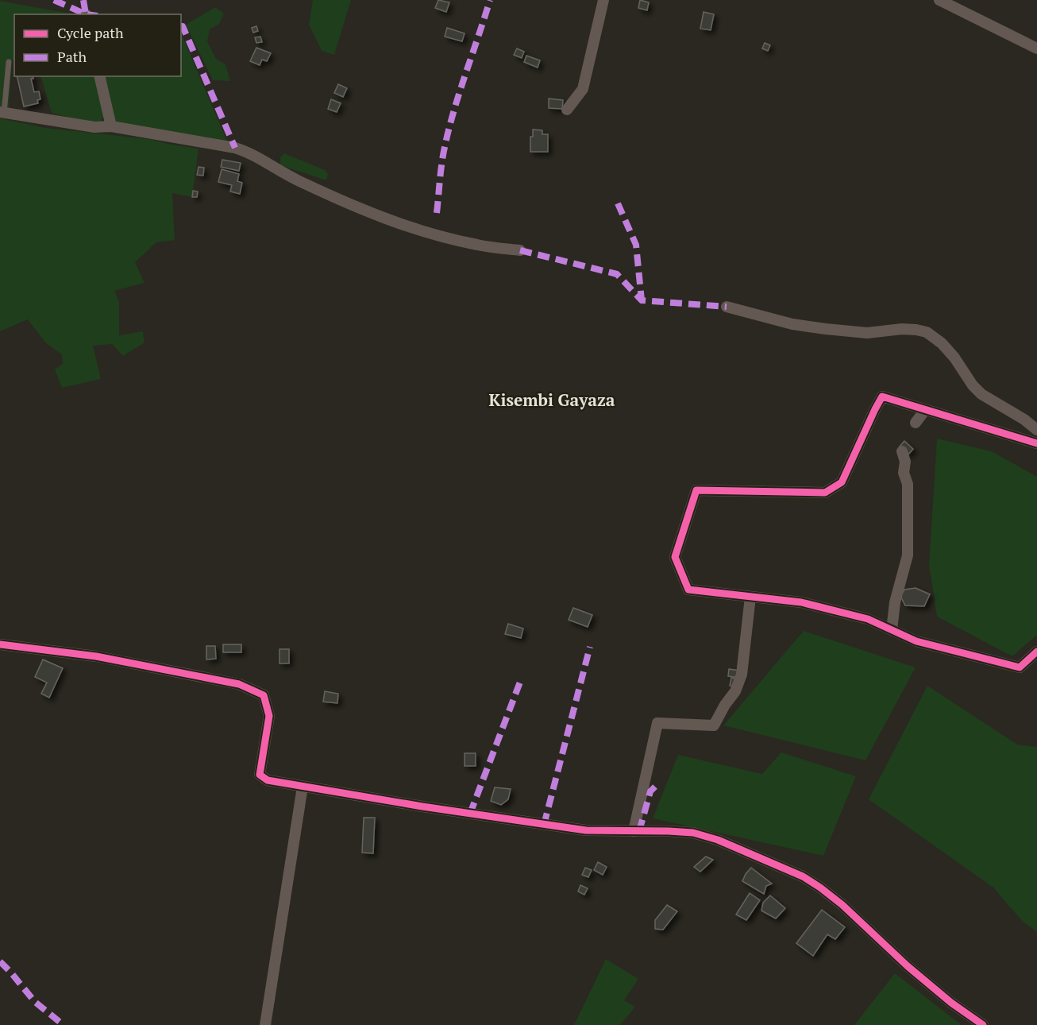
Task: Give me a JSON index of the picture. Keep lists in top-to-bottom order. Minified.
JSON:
{"districts":["Kisembi Gayaza"],"legend":["Cycle path","Path"]}
